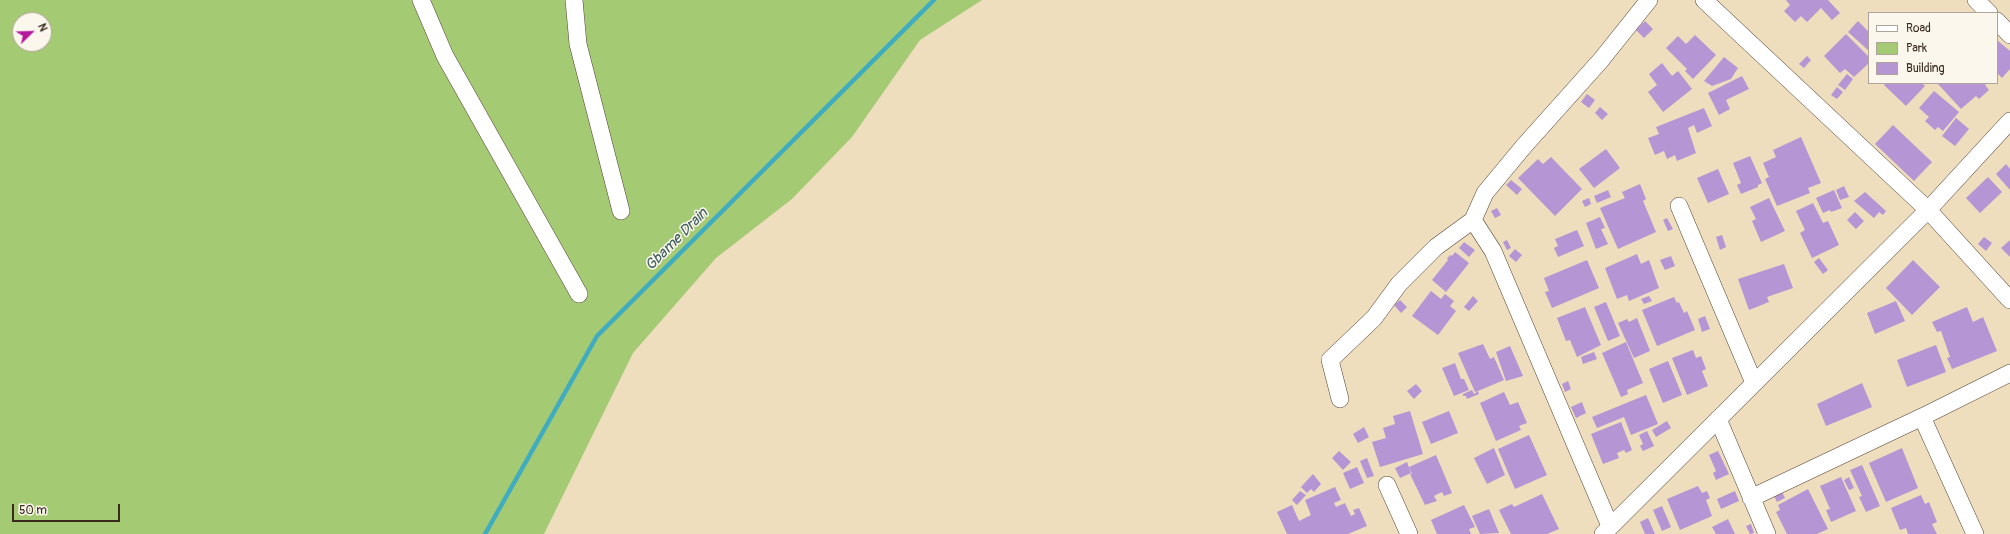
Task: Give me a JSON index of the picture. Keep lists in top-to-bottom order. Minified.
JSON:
{"water":["Gbame Drain"],"legend":["Road","Park","Building"],"scale_bar":"50 m","north":"top right"}
